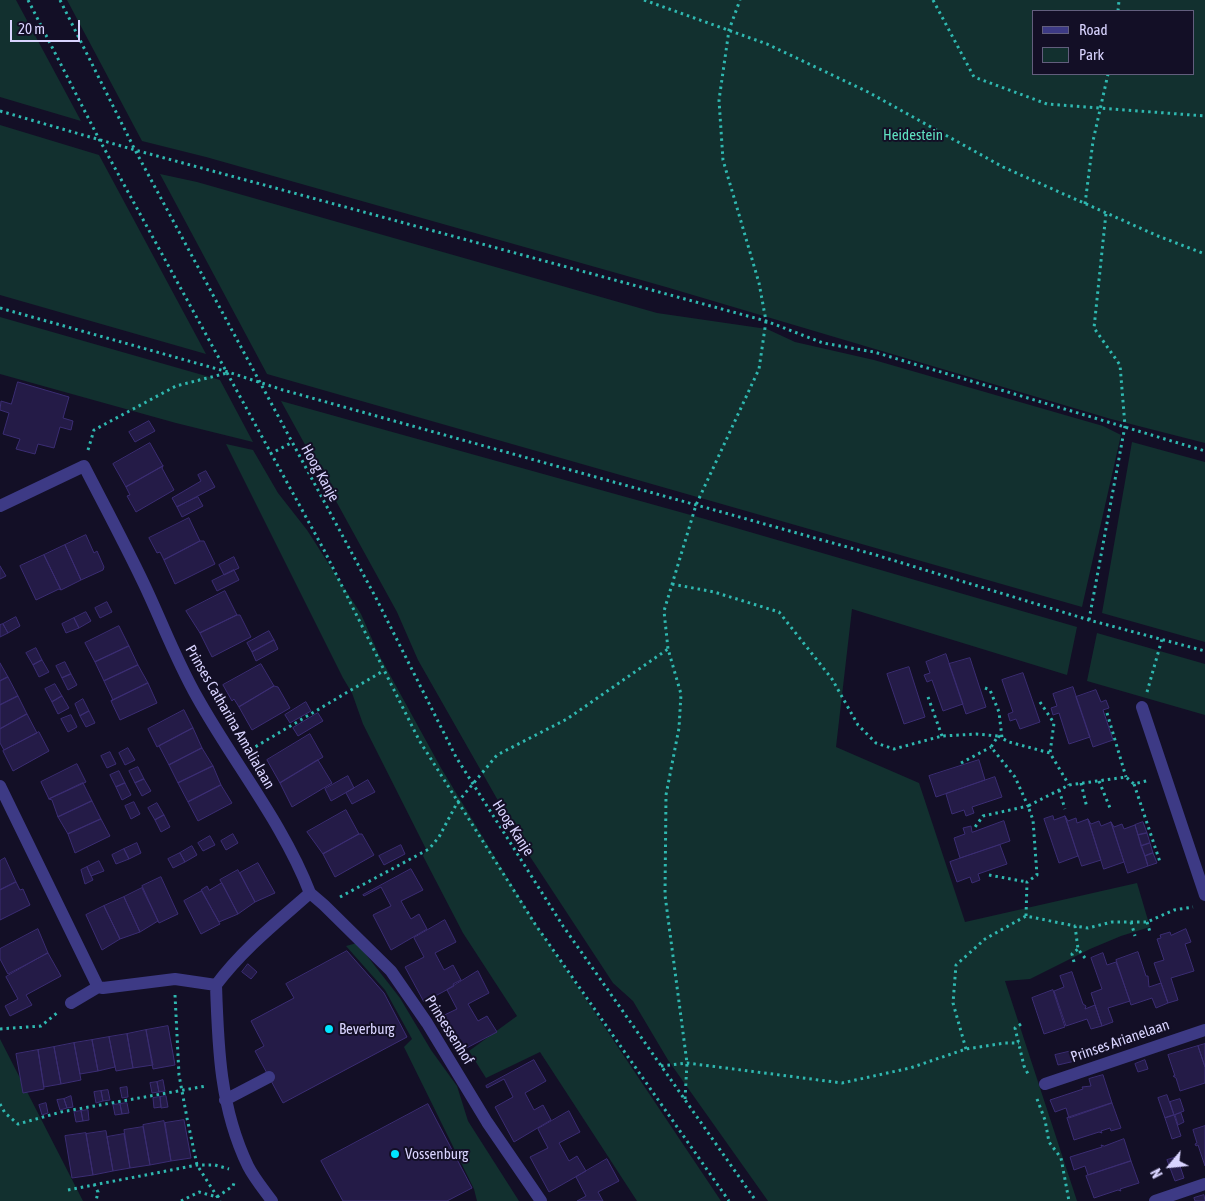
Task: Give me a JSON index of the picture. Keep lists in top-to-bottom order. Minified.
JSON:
{"streets":{"street":["Prinses Catharina Amalialaan","Prinsessenhof","Prinses Arianelaan"],"path":["Hoog Kanje"]},"crossings":[["Prinses Catharina Amalialaan","Prinsessenhof"]],"parks":["Heidestein"],"places":["Beverburg","Vossenburg"],"legend":["Road","Park"],"scale_bar":"20 m","north":"bottom left"}
